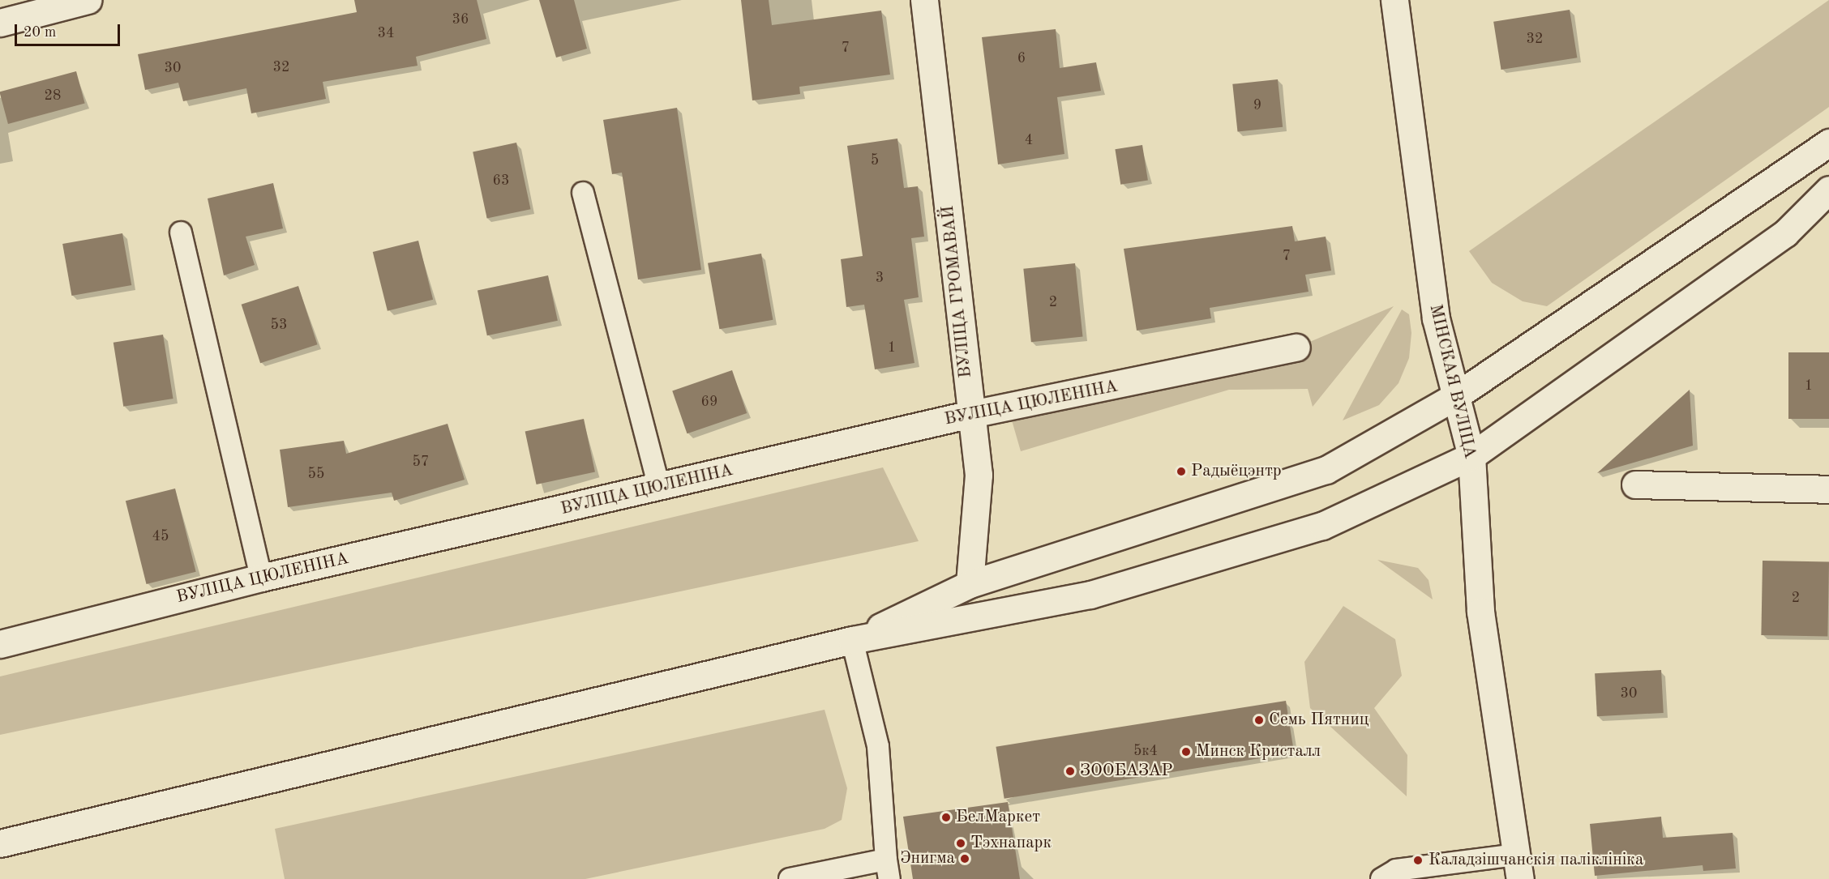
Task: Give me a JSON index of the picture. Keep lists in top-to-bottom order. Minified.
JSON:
{"streets":{"main road":["ВУЛІЦА ГРОМАВАЙ","МІНСКАЯ ВУЛІЦА","ВУЛІЦА ЦЮЛЕНІНА"]},"crossings":[["ВУЛІЦА ГРОМАВАЙ","ВУЛІЦА ЦЮЛЕНІНА"]],"places":["Радыёцэнтр","Семь Пятниц","Минск Кристалл","ЗООБАЗАР","БелМаркет","Тэхнапарк","Энигма","Каладзішчанскія паліклініка"],"house_numbers":["36","34","32","7","6","32","30","28","9","4","5","63","7","3","2","53","1","1","69","57","55","45","2","30","5к4"],"scale_bar":"20 m"}
